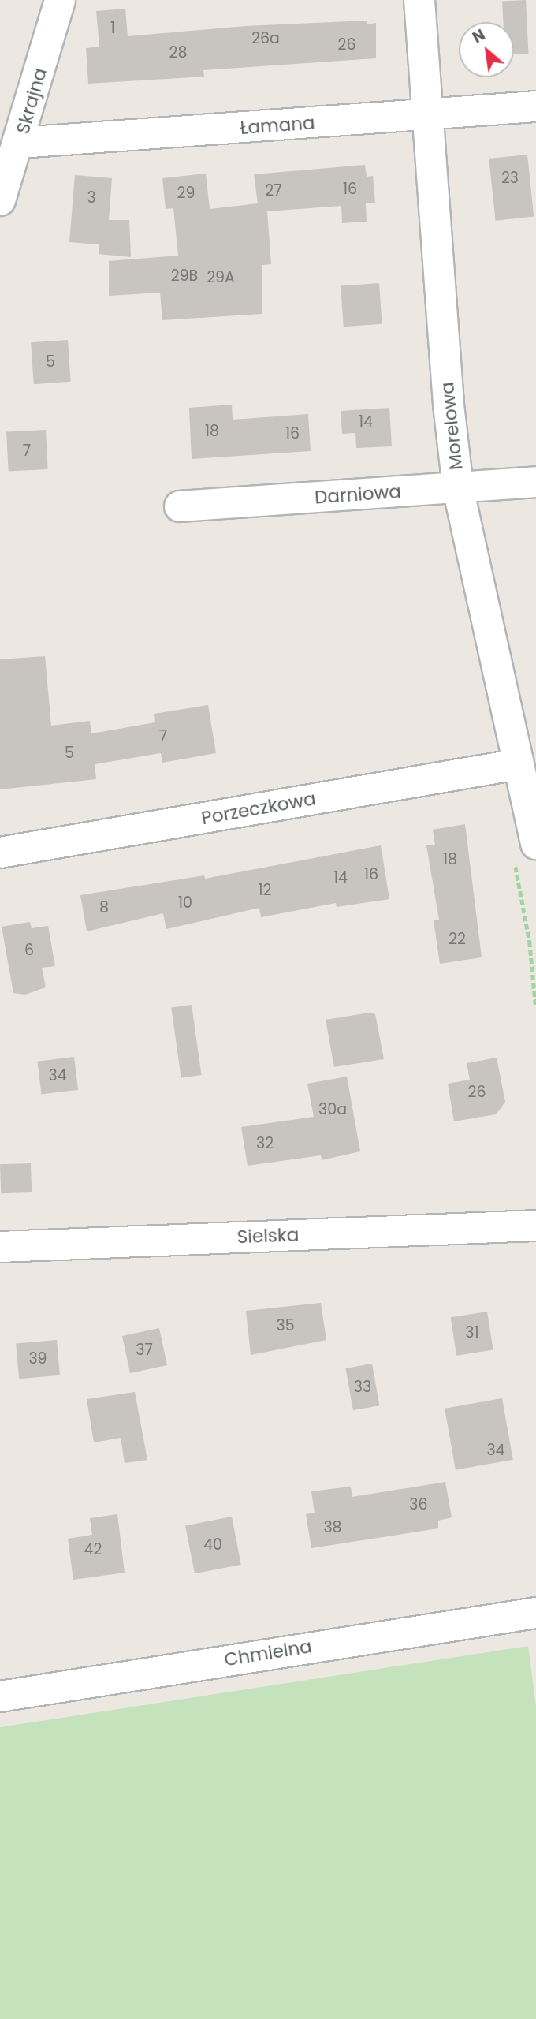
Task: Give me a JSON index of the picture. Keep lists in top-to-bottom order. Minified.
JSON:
{"streets":{"street":["Skrajna","Łamana","Morelowa","Darniowa","Porzeczkowa","Sielska","Chmielna"]},"crossings":[["Skrajna","Łamana"],["Łamana","Morelowa"],["Morelowa","Darniowa"],["Morelowa","Porzeczkowa"]],"house_numbers":["1","26a","26","28","23","16","27","29","3","29B","29A","5","14","18","16","7","7","5","18","16","14","12","10","8","22","6","34","26","30a","32","35","31","37","39","33","34","36","38","40","42"],"north":"top left"}
